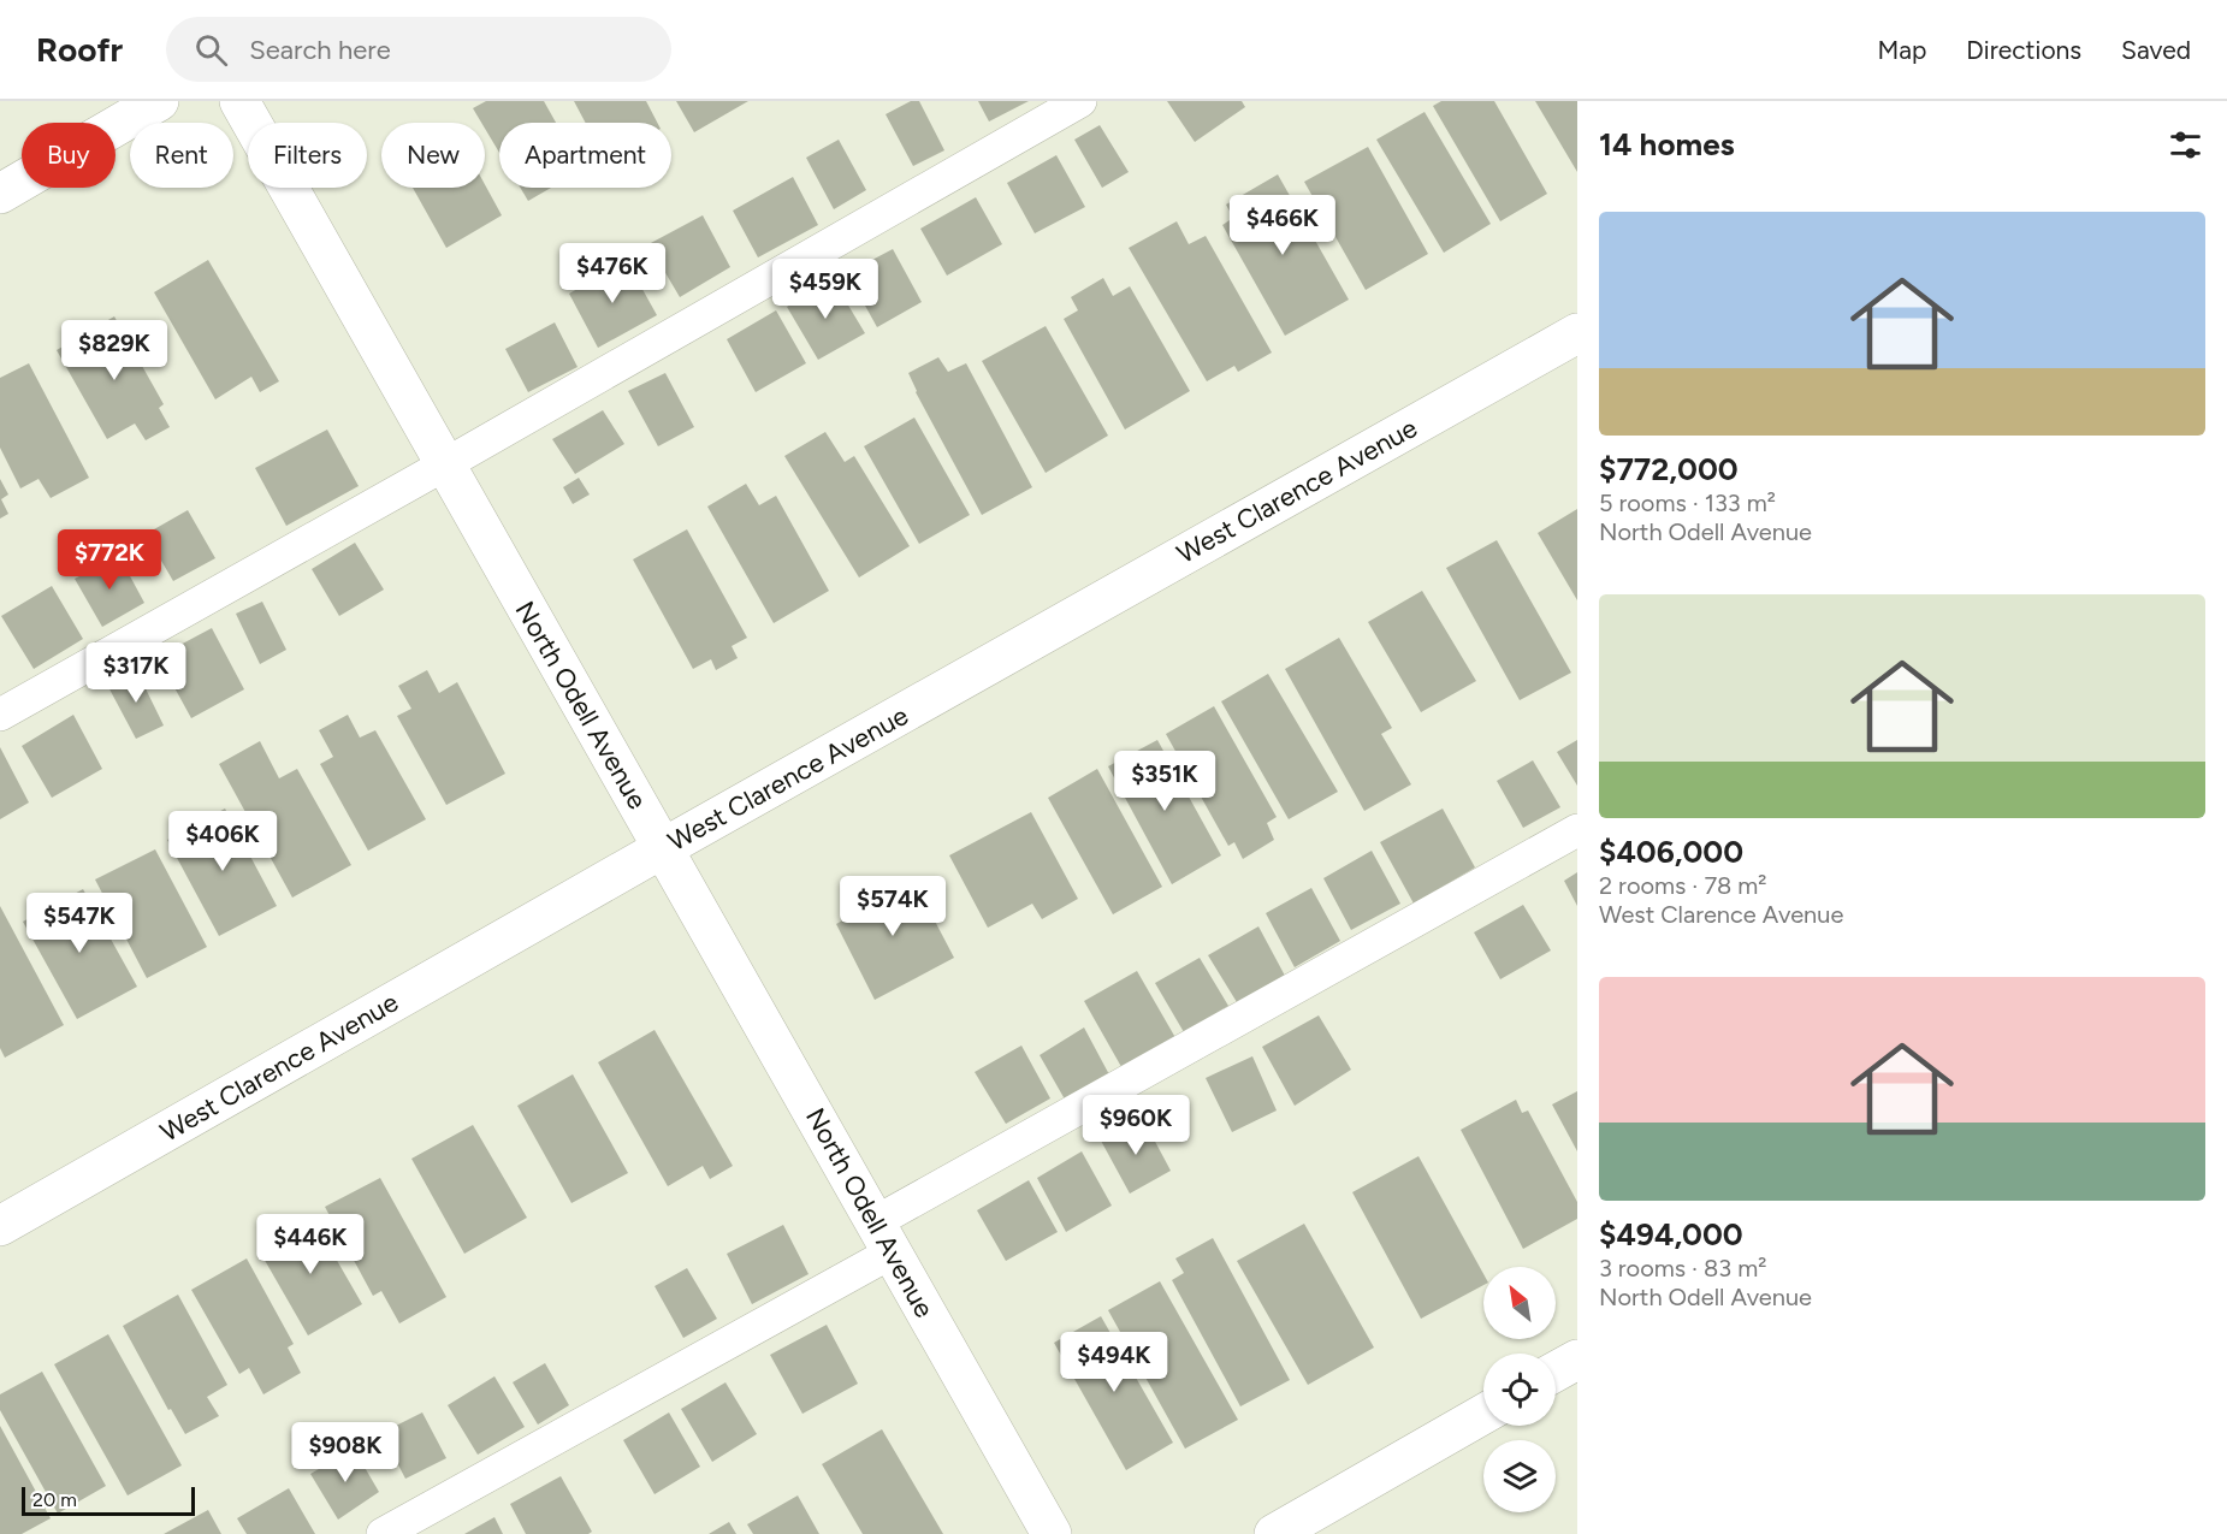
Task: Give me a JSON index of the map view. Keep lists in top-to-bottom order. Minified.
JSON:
{"streets":{"street":["West Clarence Avenue","North Odell Avenue"]},"crossings":[["West Clarence Avenue","North Odell Avenue"]],"scale_bar":"20 m","north":"top left","page":{"header":"Roofr","search":"Search here","nav":["Map","Directions","Saved"],"heading":"14 homes","chip":["Buy","Rent","Filters","New","Apartment"],"list":[{"name":"$772,000","note":"5 rooms · 133 m² · North Odell Avenue"},{"name":"$406,000","note":"2 rooms · 78 m² · West Clarence Avenue"},{"name":"$494,000","note":"3 rooms · 83 m² · North Odell Avenue"}],"price":["$466K","$476K","$459K","$829K","$772K","$317K","$351K","$406K","$574K","$547K","$960K","$446K","$494K","$908K"],"scale":"20 m"}}
